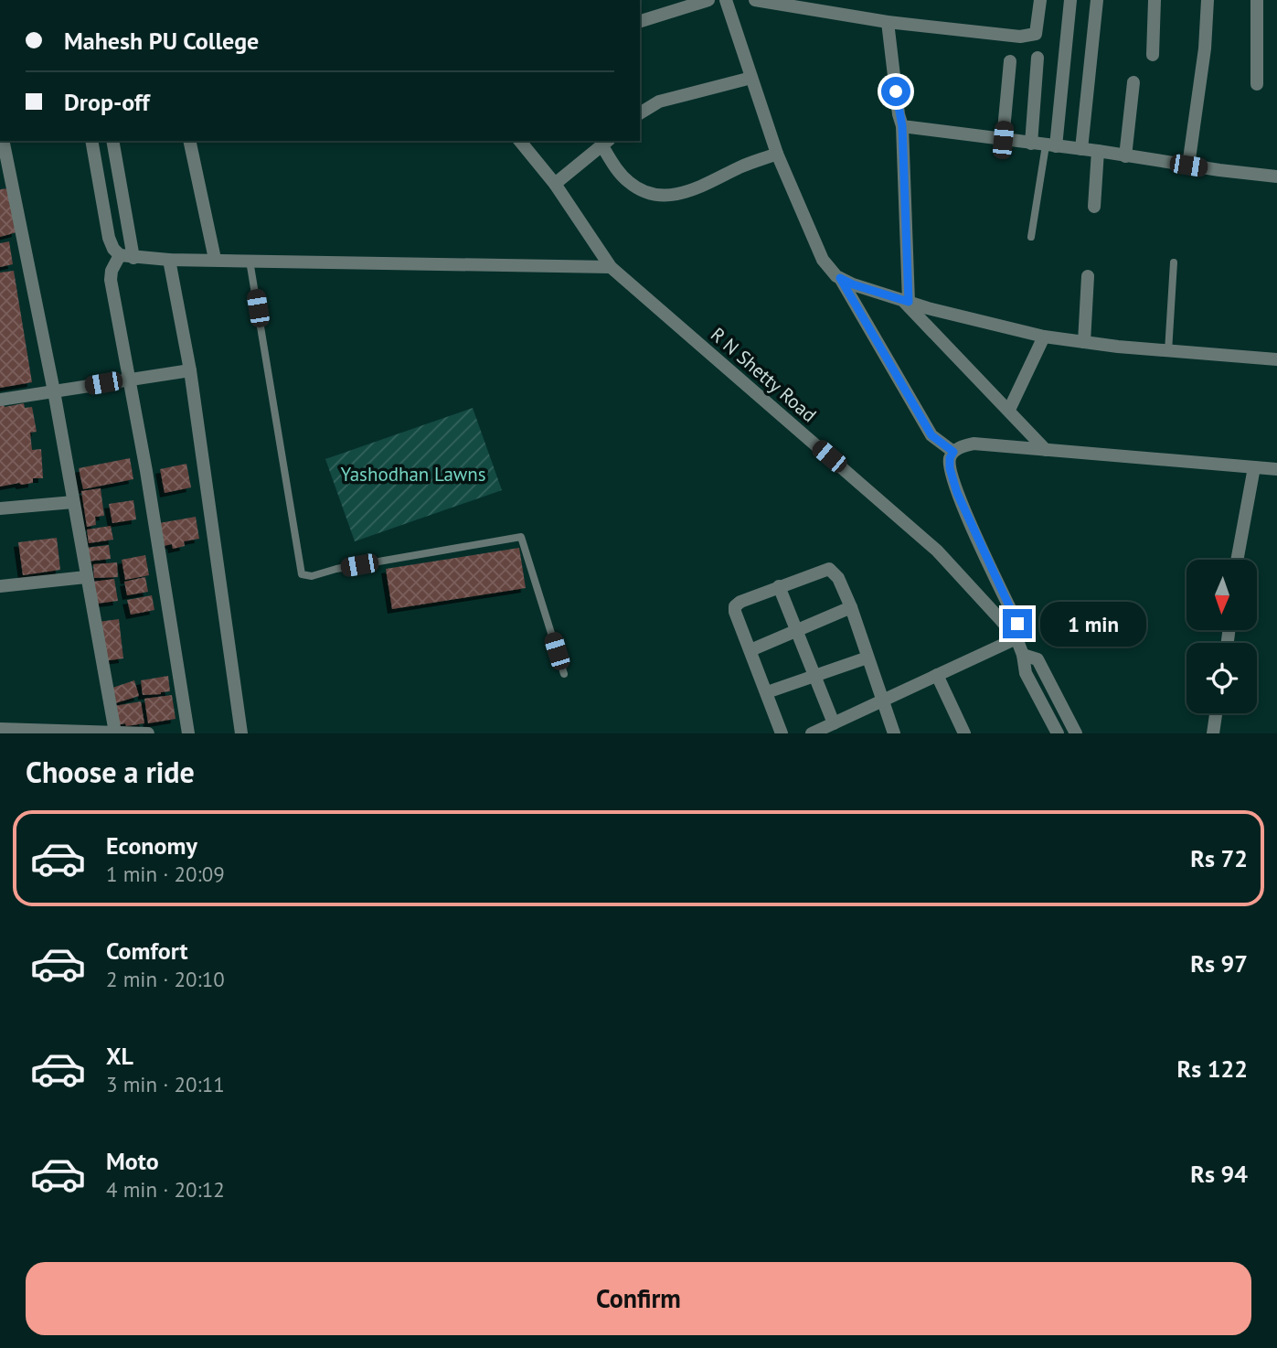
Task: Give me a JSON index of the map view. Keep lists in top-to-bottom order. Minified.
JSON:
{"streets":{"street":["R N Shetty Road"]},"parks":["Yashodhan Lawns"],"north":"bottom","page":{"banner":["Mahesh PU College","Drop-off"],"bubble":"1 min","heading":"Choose a ride","list":[{"name":"Economy","note":"1 min · 20:09","value":"Rs 72"},{"name":"Comfort","note":"2 min · 20:10","value":"Rs 97"},{"name":"XL","note":"3 min · 20:11","value":"Rs 122"},{"name":"Moto","note":"4 min · 20:12","value":"Rs 94"}],"buttons":"Confirm"}}
